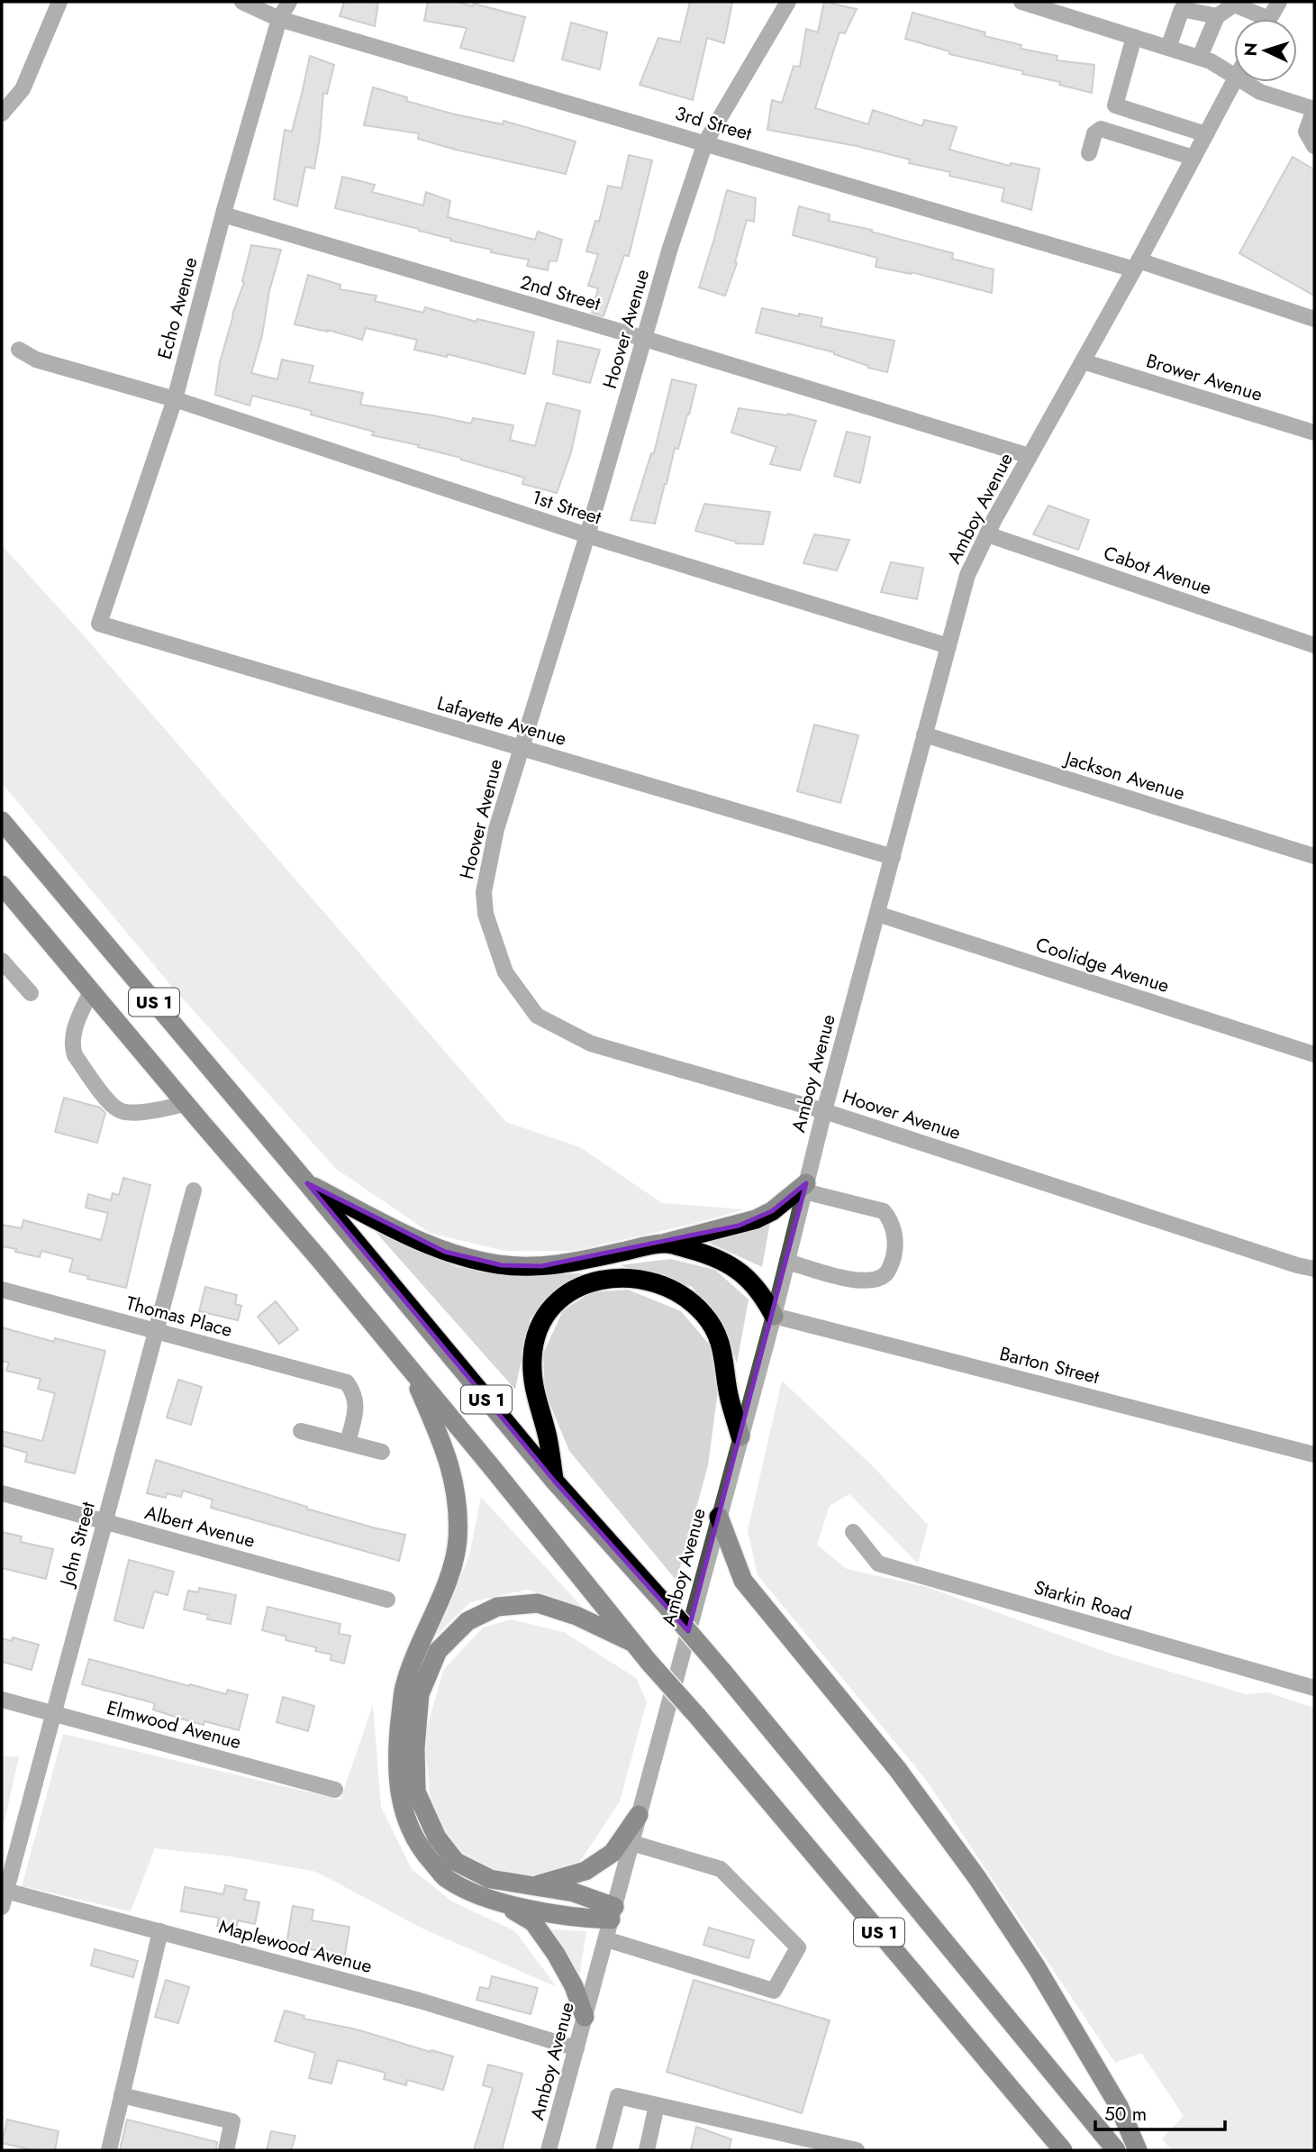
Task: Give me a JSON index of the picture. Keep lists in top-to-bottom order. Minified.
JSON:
{"streets":{"highway":["US 1"],"street":["3rd Street","2nd Street","Echo Avenue","Hoover Avenue","Brower Avenue","1st Street","Amboy Avenue","Cabot Avenue","Lafayette Avenue","Jackson Avenue","Coolidge Avenue","Thomas Place","Barton Street","Albert Avenue","John Street","Starkin Road","Elmwood Avenue","Maplewood Avenue"]},"crossings":[["3rd Street","Echo Avenue"],["3rd Street","Hoover Avenue"],["3rd Street","Amboy Avenue"],["2nd Street","Echo Avenue"],["2nd Street","Hoover Avenue"],["2nd Street","Amboy Avenue"],["Echo Avenue","1st Street"],["Echo Avenue","Lafayette Avenue"],["Hoover Avenue","1st Street"],["Hoover Avenue","Amboy Avenue"],["Hoover Avenue","Lafayette Avenue"],["Brower Avenue","Amboy Avenue"],["1st Street","Amboy Avenue"],["Amboy Avenue","Cabot Avenue"],["Amboy Avenue","Lafayette Avenue"],["Amboy Avenue","Jackson Avenue"],["Amboy Avenue","Coolidge Avenue"],["Amboy Avenue","Barton Street"],["Amboy Avenue","Maplewood Avenue"],["Thomas Place","John Street"],["Albert Avenue","John Street"],["John Street","Elmwood Avenue"],["John Street","Maplewood Avenue"]],"scale_bar":"50 m","north":"left"}
